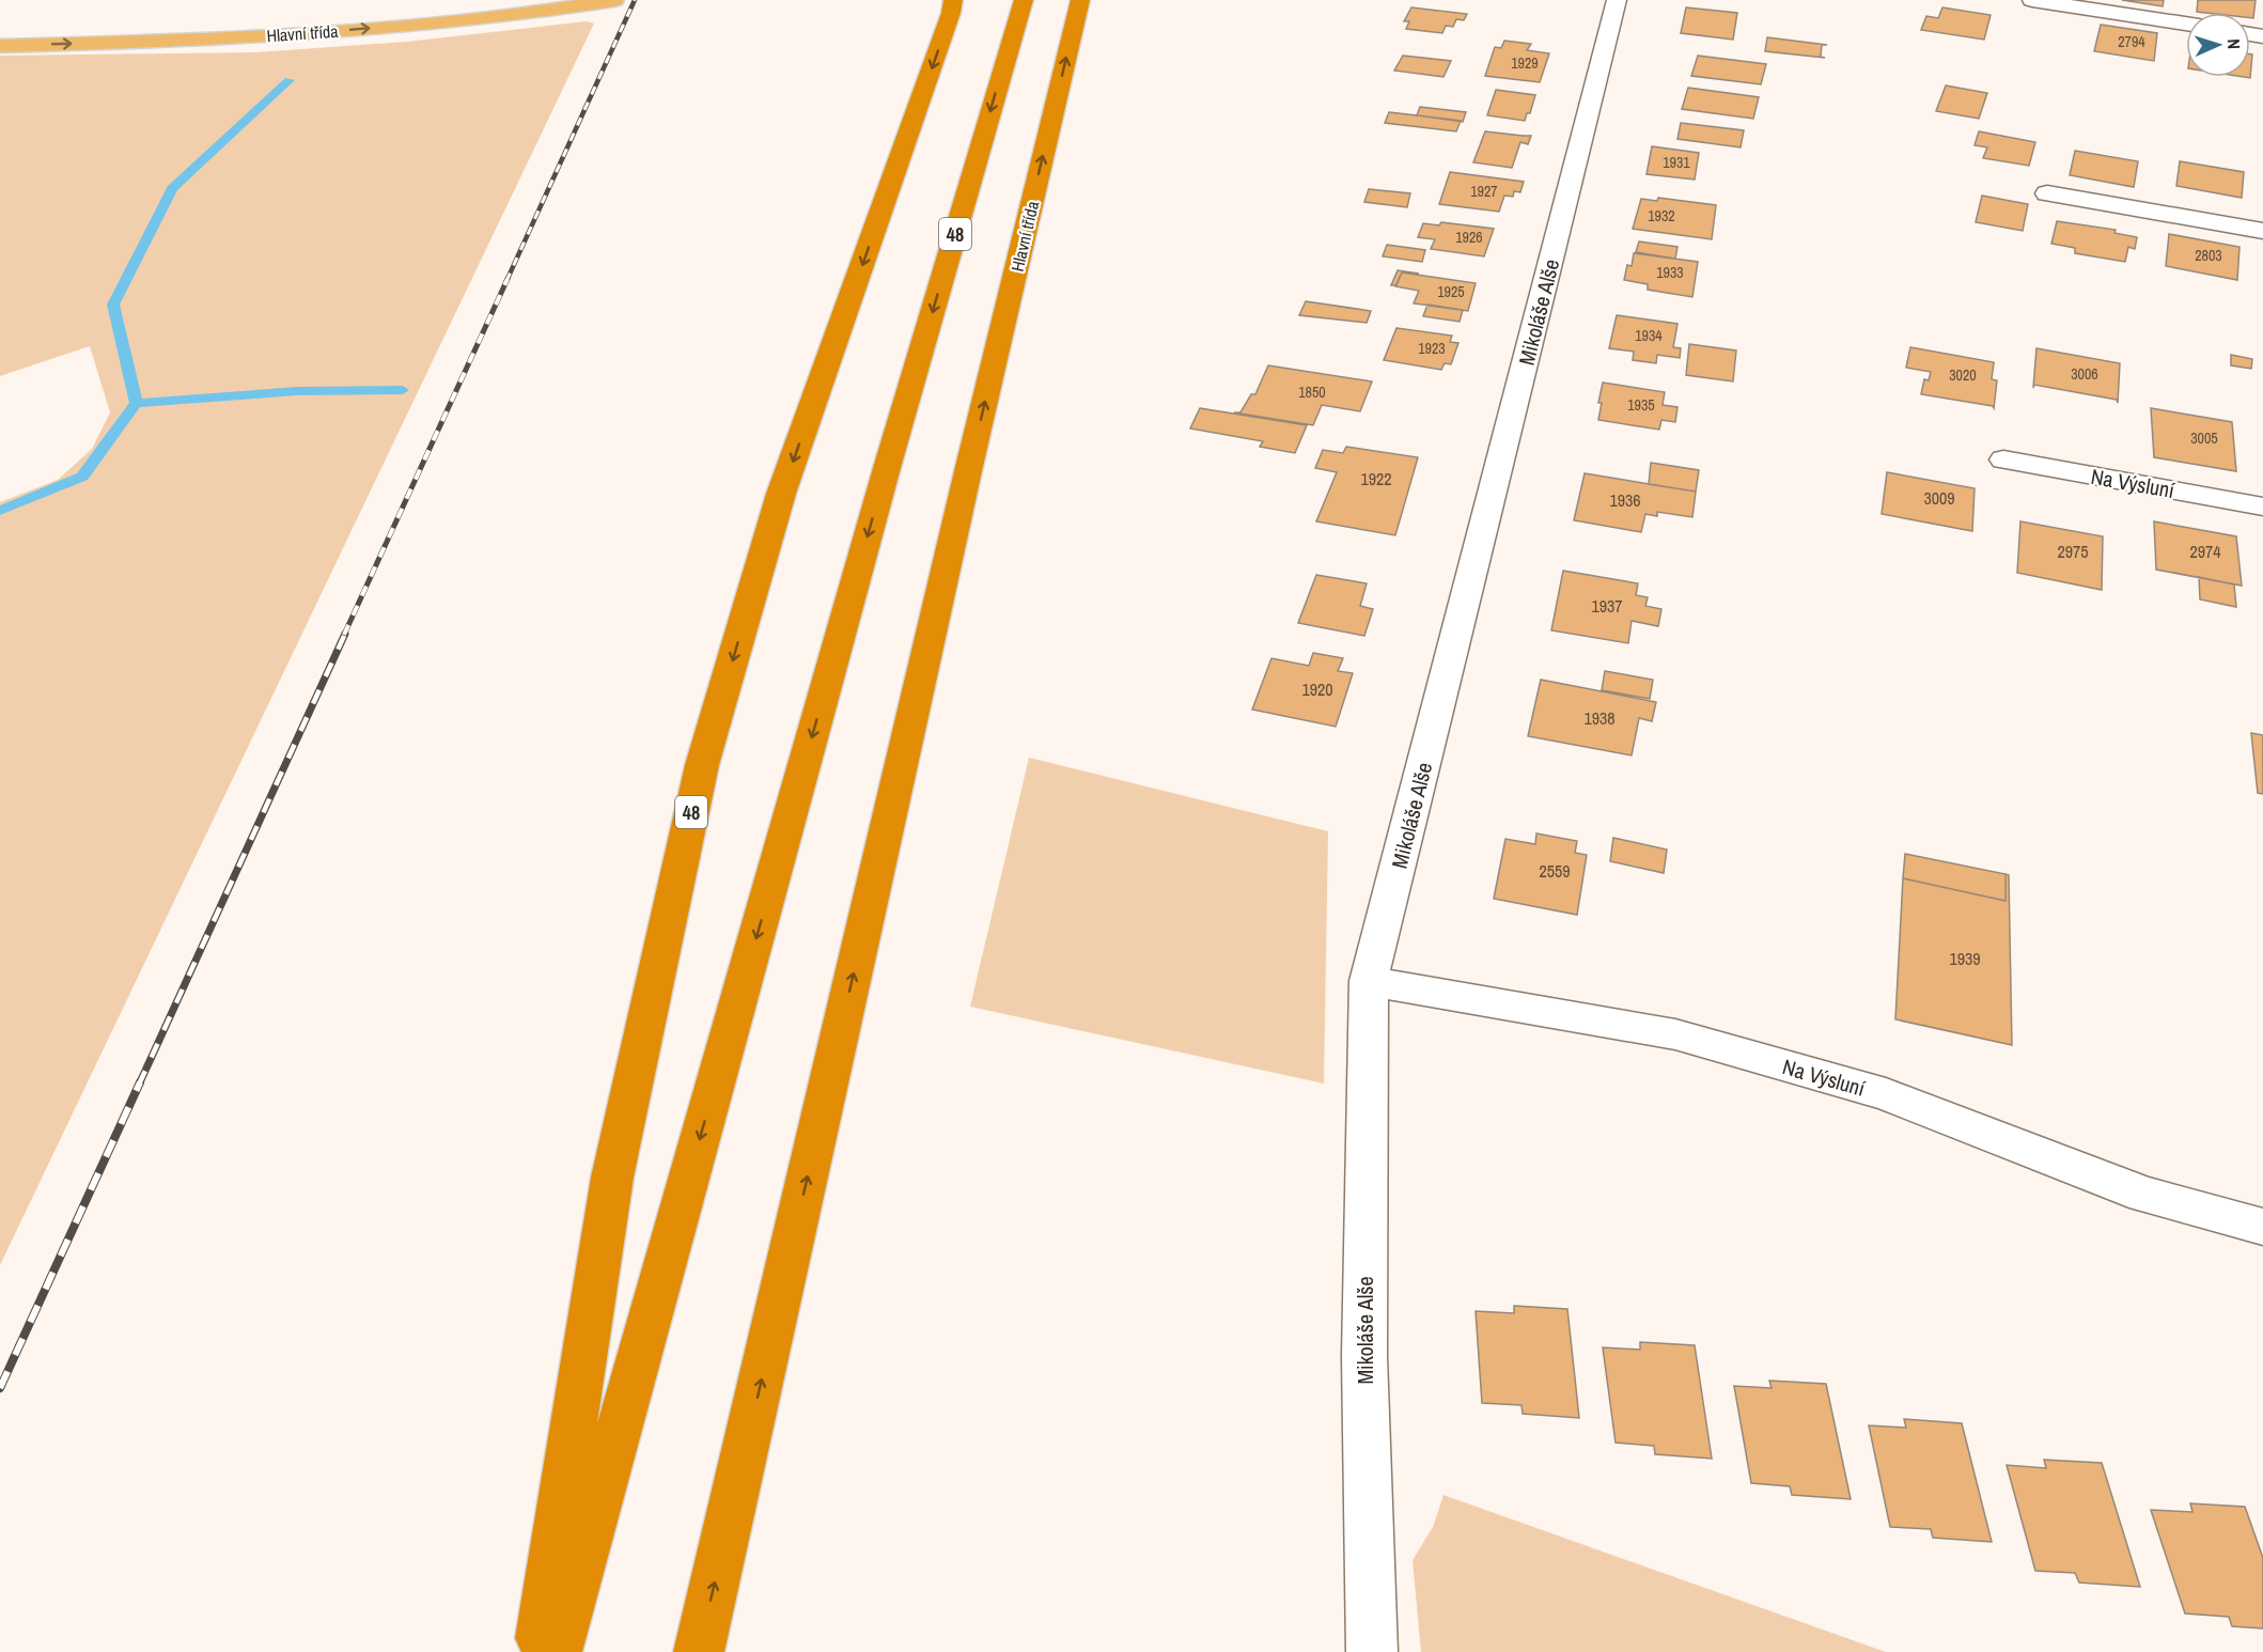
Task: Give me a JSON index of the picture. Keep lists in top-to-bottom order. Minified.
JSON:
{"streets":{"highway":["Hlavní třída","48"],"street":["Mikoláše Alše","Na Výsluní"]},"crossings":[["Mikoláše Alše","Na Výsluní"]],"one_way":["Hlavní třída"],"house_numbers":["2794","1929","1931","1927","1932","1926","2803","1933","1925","1934","1923","3006","3020","1850","1935","3005","1922","3009","1936","2975","2974","1937","1920","1938","2559","1939"],"north":"right"}
